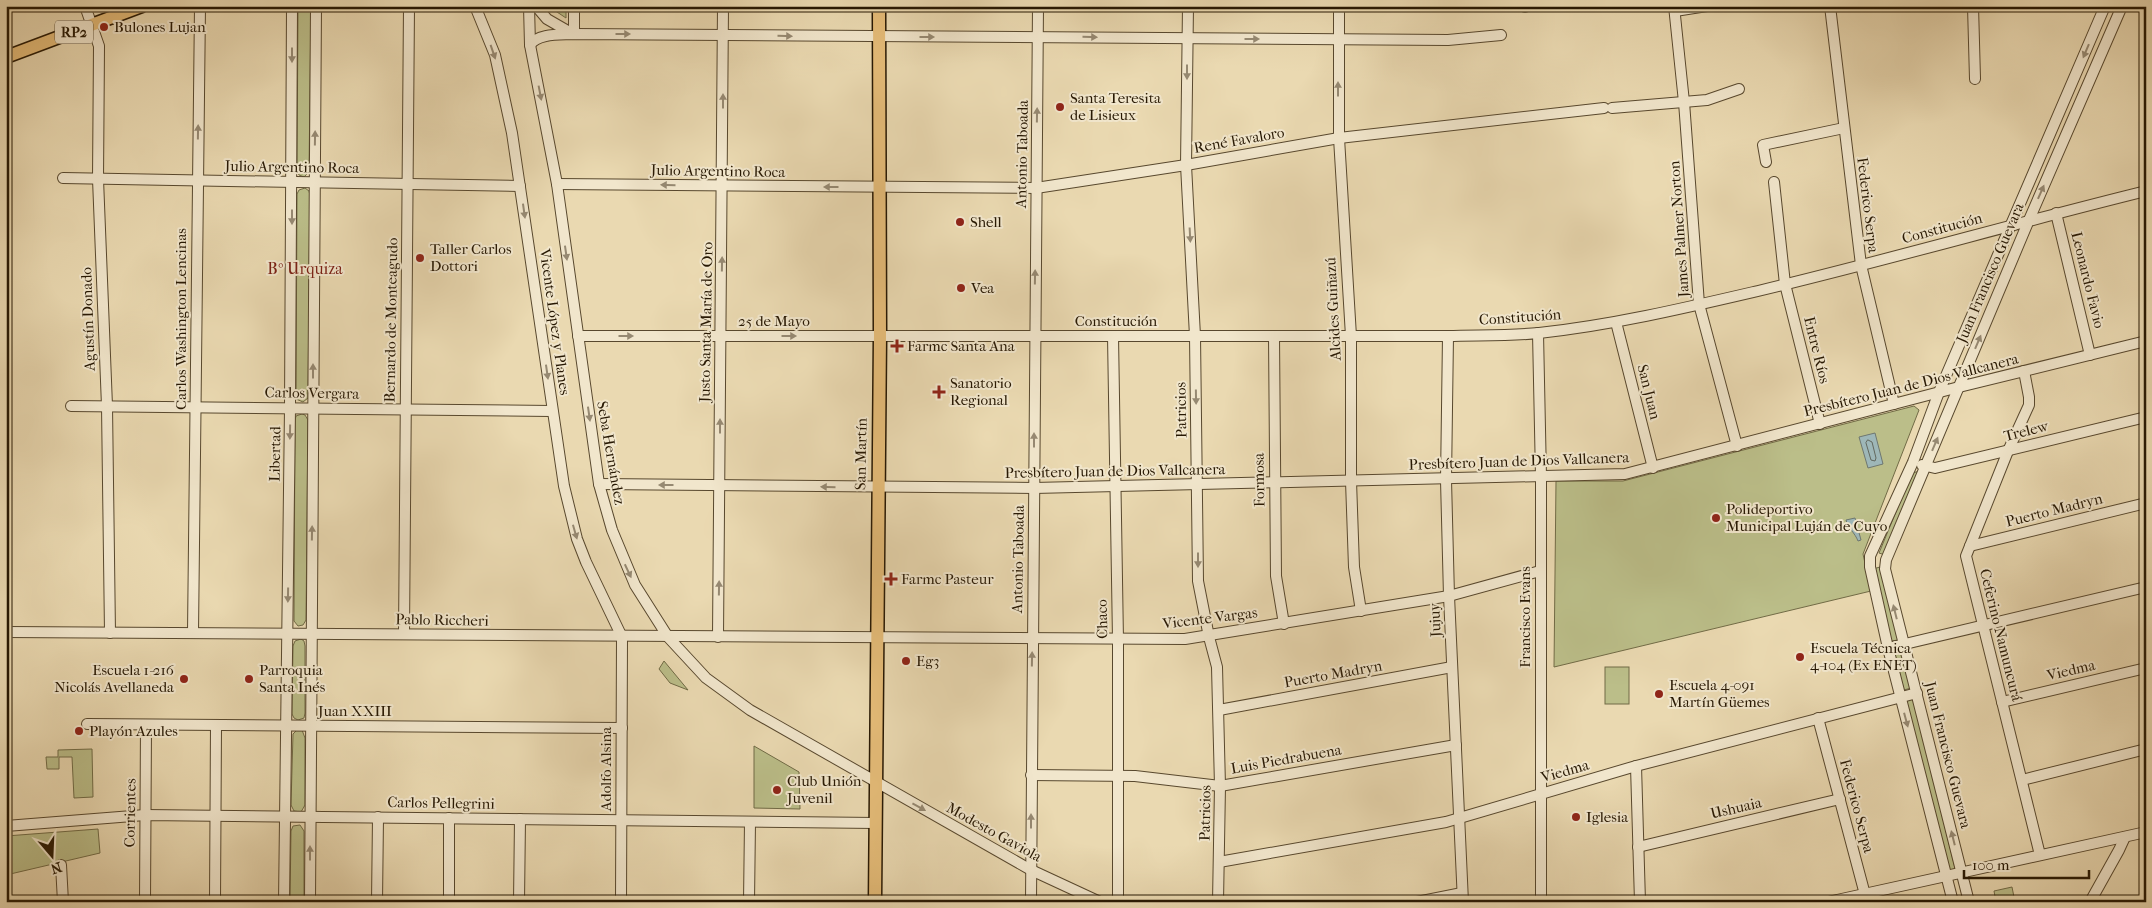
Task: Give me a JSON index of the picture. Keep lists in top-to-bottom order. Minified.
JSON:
{"streets":{"main road":["RP2","San Martín"],"street":["René Favaloro","Antonio Taboada","Julio Argentino Roca","Federico Serpa","Constitución","James Palmer Norton","Juan Francisco Guevara","Leonardo Favio","Alcides Guiñazú","Agustín Donado","Carlos Washington Lencinas","Bernardo de Monteagudo","25 de Mayo","Vicente López y Planes","Justo Santa María de Oro","Entre Ríos","Presbítero Juan de Dios Vallcanera","San Juan","Carlos Vergara","Patricios","Trelew","Seba Hernández","Libertad","Formosa","Puerto Madryn","Francisco Evans","Vicente Vargas","Chaco","Pablo Riccheri","Jujuy","Ceferino Namuncurá","Viedma","Juan XXIII","Luis Piedrabuena","Adolfo Alsina","Carlos Pellegrini","Ushuaia","Corrientes","Modesto Gaviola"]},"crossings":[["RP2","Agustín Donado"],["René Favaloro","Antonio Taboada"],["René Favaloro","Julio Argentino Roca"],["René Favaloro","James Palmer Norton"],["René Favaloro","Alcides Guiñazú"],["René Favaloro","Patricios"],["René Favaloro","San Martín"],["Antonio Taboada","Constitución"],["Antonio Taboada","Presbítero Juan de Dios Vallcanera"],["Antonio Taboada","Vicente Vargas"],["Antonio Taboada","Luis Piedrabuena"],["Antonio Taboada","Modesto Gaviola"],["Julio Argentino Roca","Agustín Donado"],["Julio Argentino Roca","Carlos Washington Lencinas"],["Julio Argentino Roca","Bernardo de Monteagudo"],["Julio Argentino Roca","Vicente López y Planes"],["Julio Argentino Roca","Justo Santa María de Oro"],["Julio Argentino Roca","Seba Hernández"],["Julio Argentino Roca","Libertad"],["Julio Argentino Roca","San Martín"],["Federico Serpa","Constitución"],["Federico Serpa","Presbítero Juan de Dios Vallcanera"],["Federico Serpa","Viedma"],["Federico Serpa","Ushuaia"],["Constitución","James Palmer Norton"],["Constitución","Juan Francisco Guevara"],["Constitución","Leonardo Favio"],["Constitución","Alcides Guiñazú"],["Constitución","25 de Mayo"],["Constitución","Entre Ríos"],["Constitución","San Juan"],["Constitución","Patricios"],["Constitución","San Martín"],["Constitución","Formosa"],["Constitución","Francisco Evans"],["Constitución","Chaco"],["Constitución","Jujuy"],["James Palmer Norton","Presbítero Juan de Dios Vallcanera"],["Juan Francisco Guevara","Presbítero Juan de Dios Vallcanera"],["Juan Francisco Guevara","Trelew"],["Juan Francisco Guevara","Viedma"],["Leonardo Favio","Presbítero Juan de Dios Vallcanera"],["Alcides Guiñazú","Presbítero Juan de Dios Vallcanera"],["Alcides Guiñazú","Vicente Vargas"],["Agustín Donado","Carlos Vergara"],["Agustín Donado","Pablo Riccheri"],["Carlos Washington Lencinas","Carlos Vergara"],["Carlos Washington Lencinas","Pablo Riccheri"],["Bernardo de Monteagudo","Carlos Vergara"],["Bernardo de Monteagudo","Pablo Riccheri"],["25 de Mayo","Justo Santa María de Oro"],["25 de Mayo","Seba Hernández"],["25 de Mayo","San Martín"],["Vicente López y Planes","Carlos Vergara"],["Vicente López y Planes","Pablo Riccheri"],["Vicente López y Planes","Adolfo Alsina"],["Justo Santa María de Oro","Presbítero Juan de Dios Vallcanera"],["Justo Santa María de Oro","Pablo Riccheri"],["Entre Ríos","Presbítero Juan de Dios Vallcanera"],["Presbítero Juan de Dios Vallcanera","San Juan"],["Presbítero Juan de Dios Vallcanera","Patricios"],["Presbítero Juan de Dios Vallcanera","Seba Hernández"],["Presbítero Juan de Dios Vallcanera","San Martín"],["Presbítero Juan de Dios Vallcanera","Formosa"],["Presbítero Juan de Dios Vallcanera","Francisco Evans"],["Presbítero Juan de Dios Vallcanera","Chaco"],["Presbítero Juan de Dios Vallcanera","Jujuy"],["Presbítero Juan de Dios Vallcanera","Ceferino Namuncurá"],["Carlos Vergara","Libertad"],["Patricios","Puerto Madryn"],["Patricios","Vicente Vargas"],["Patricios","Viedma"],["Patricios","Luis Piedrabuena"],["Trelew","Ceferino Namuncurá"],["Seba Hernández","San Martín"],["Seba Hernández","Pablo Riccheri"],["Seba Hernández","Modesto Gaviola"],["Libertad","Pablo Riccheri"],["Libertad","Juan XXIII"],["Libertad","Carlos Pellegrini"],["San Martín","Vicente Vargas"],["San Martín","Pablo Riccheri"],["San Martín","Carlos Pellegrini"],["San Martín","Modesto Gaviola"],["Formosa","Vicente Vargas"],["Puerto Madryn","Jujuy"],["Puerto Madryn","Ceferino Namuncurá"],["Francisco Evans","Vicente Vargas"],["Francisco Evans","Viedma"],["Vicente Vargas","Chaco"],["Vicente Vargas","Pablo Riccheri"],["Vicente Vargas","Jujuy"],["Chaco","Luis Piedrabuena"],["Pablo Riccheri","Adolfo Alsina"],["Jujuy","Viedma"],["Jujuy","Luis Piedrabuena"],["Ceferino Namuncurá","Viedma"],["Juan XXIII","Adolfo Alsina"],["Juan XXIII","Corrientes"],["Adolfo Alsina","Carlos Pellegrini"],["Carlos Pellegrini","Corrientes"]],"one_way":["Antonio Taboada","Julio Argentino Roca","25 de Mayo","Vicente López y Planes","Justo Santa María de Oro","Patricios","Seba Hernández","Modesto Gaviola"],"districts":["Bº Urquiza"],"places":{"other":["Bulones Lujan","Santa Teresita de Lisieux","Shell","Taller Carlos Dottori","Vea","Polideportivo Municipal Luján de Cuyo","Escuela Técnica 4-104 (Ex ENET)","Eg3","Escuela 1-216 Nicolás Avellaneda","Parroquia Santa Inés","Escuela 4-091 Martín Güemes","Playón Azules","Club Unión Juvenil","Iglesia"],"health":["Farmc Santa Ana","Sanatorio Regional","Farmc Pasteur"]},"scale_bar":"100 m","north":"bottom"}
